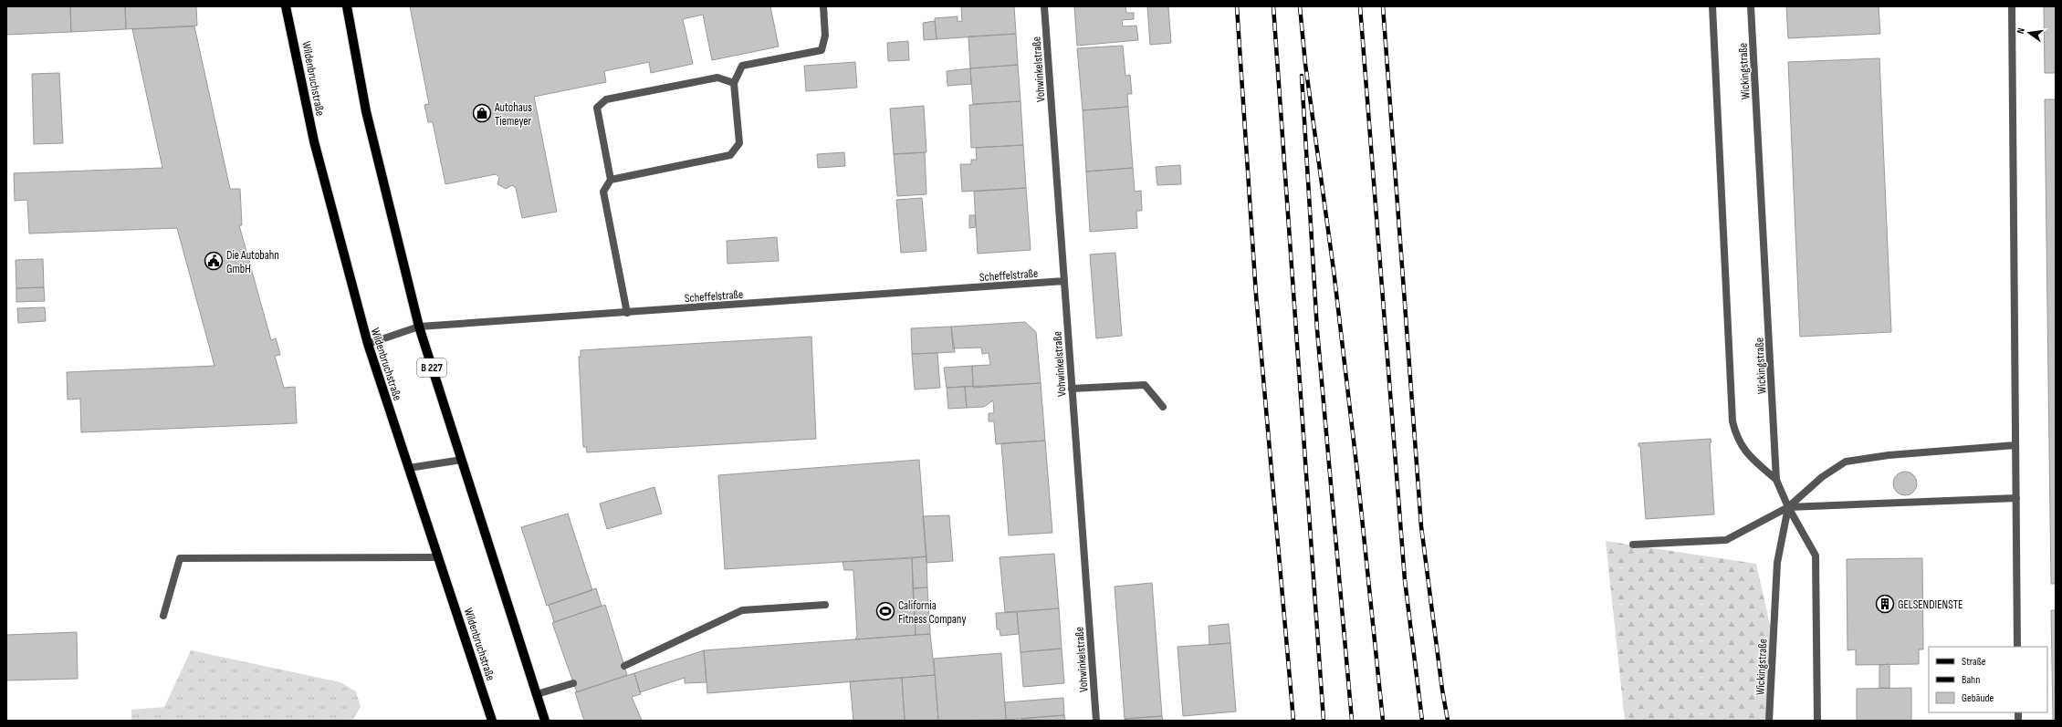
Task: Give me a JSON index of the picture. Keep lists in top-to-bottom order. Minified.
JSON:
{"streets":{"main road":["Wildenbruchstraße","B 227"],"street":["Vohwinkelstraße","Wickingstraße","Scheffelstraße"]},"crossings":[["Vohwinkelstraße","Scheffelstraße"],["Wildenbruchstraße","Scheffelstraße"],["Scheffelstraße","B 227"]],"places":{"shop":["Autohaus Tiemeyer"],"public building":["Die Autobahn GmbH"],"building":["GELSENDIENSTE"],"sports":["California Fitness Company"]},"legend":["Straße","Bahn","Gebäude"],"north":"left"}
